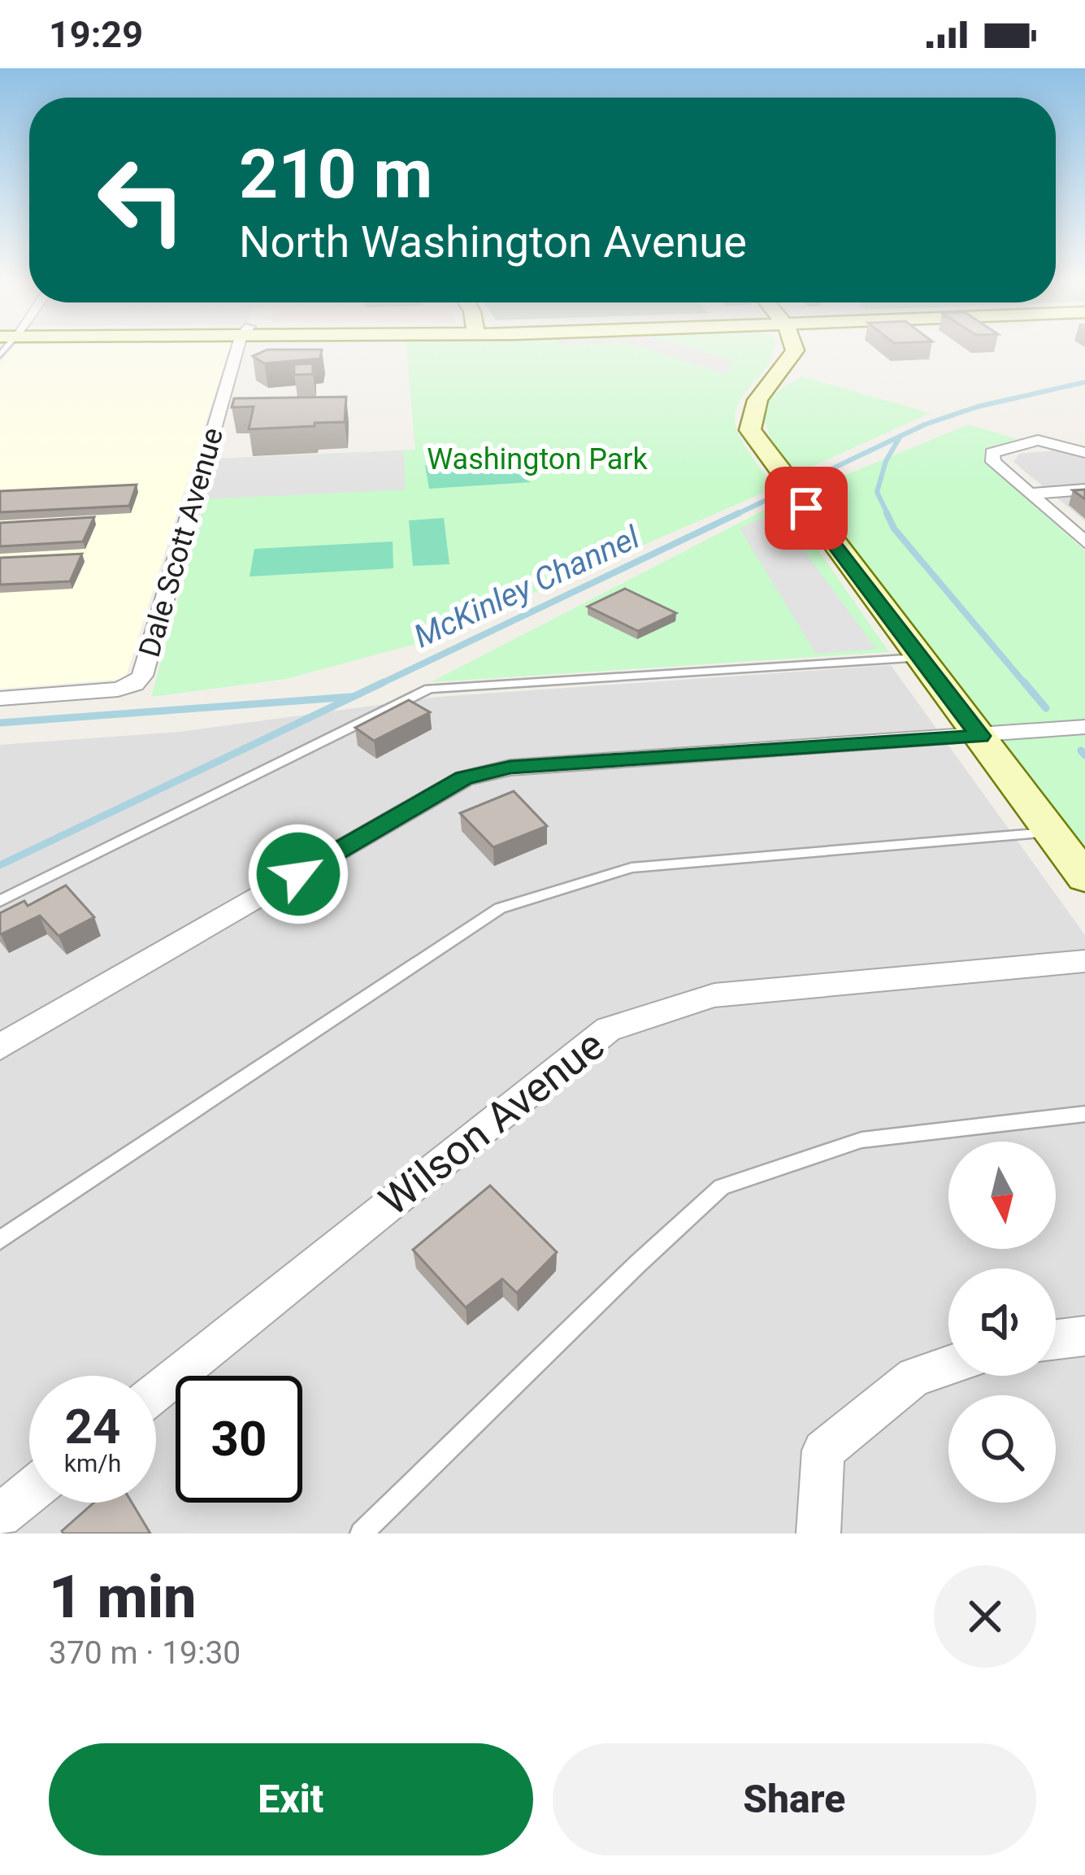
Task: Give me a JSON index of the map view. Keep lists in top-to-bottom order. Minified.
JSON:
{"streets":{"street":["Dale Scott Avenue","Wilson Avenue"]},"water":["McKinley Channel"],"parks":["Washington Park"],"north":"bottom","page":{"status":"19:29","turn":["210 m","North Washington Avenue"],"speed":"24 km/h","limit":"30","heading":["1 min","370 m · 19:30"],"buttons":["Exit","Share"]}}
